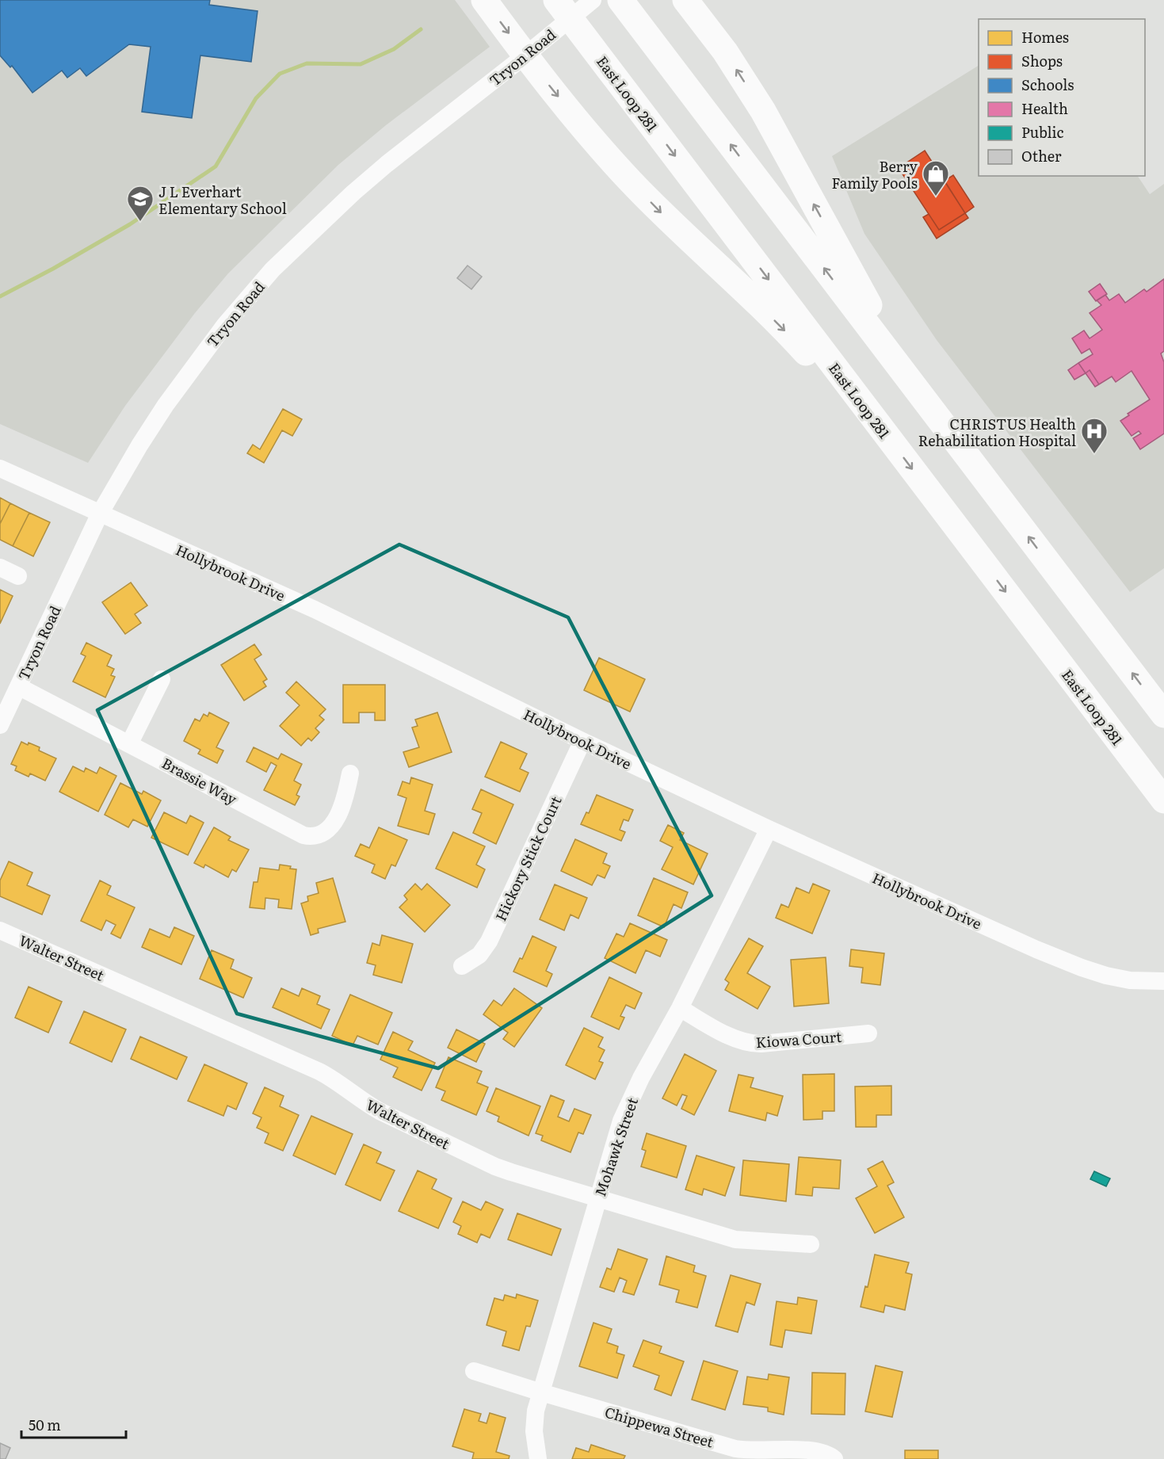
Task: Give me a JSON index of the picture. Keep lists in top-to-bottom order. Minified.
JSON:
{"streets":{"highway":["East Loop 281"],"street":["Tryon Road","Hollybrook Drive","Brassie Way","Hickory Stick Court","Walter Street","Kiowa Court","Mohawk Street","Chippewa Street"]},"crossings":[["Tryon Road","Hollybrook Drive"],["Tryon Road","Brassie Way"],["Hollybrook Drive","Hickory Stick Court"],["Hollybrook Drive","Mohawk Street"],["Walter Street","Mohawk Street"],["Kiowa Court","Mohawk Street"],["Mohawk Street","Chippewa Street"]],"places":{"shop":["Berry Family Pools"],"school or university":["J L Everhart Elementary School"],"hospital":["CHRISTUS Health Rehabilitation Hospital"]},"legend":["Homes","Shops","Schools","Health","Public","Other"],"scale_bar":"50 m"}
